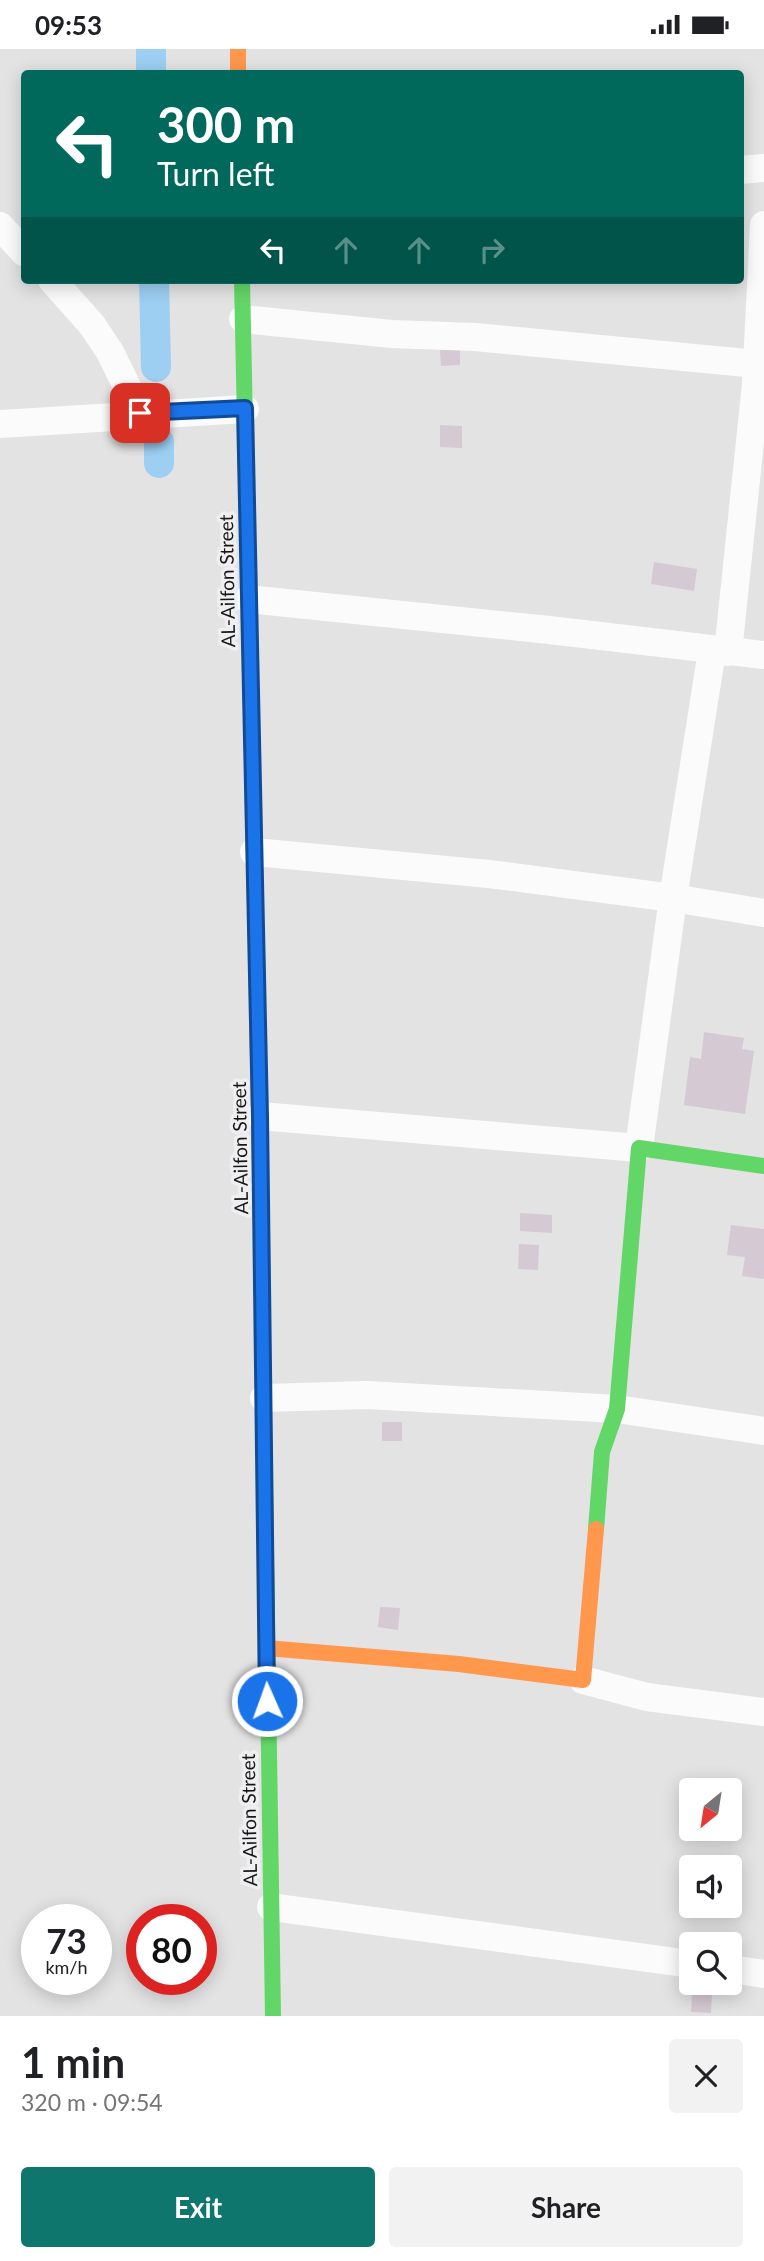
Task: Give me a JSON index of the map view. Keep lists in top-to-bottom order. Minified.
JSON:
{"streets":{"main road":["AL-Ailfon Street"]},"north":"bottom left","page":{"status":"09:53","turn":["300 m","Turn left"],"speed":"73 km/h","limit":"80","heading":["1 min","320 m · 09:54"],"buttons":["Exit","Share"]}}
